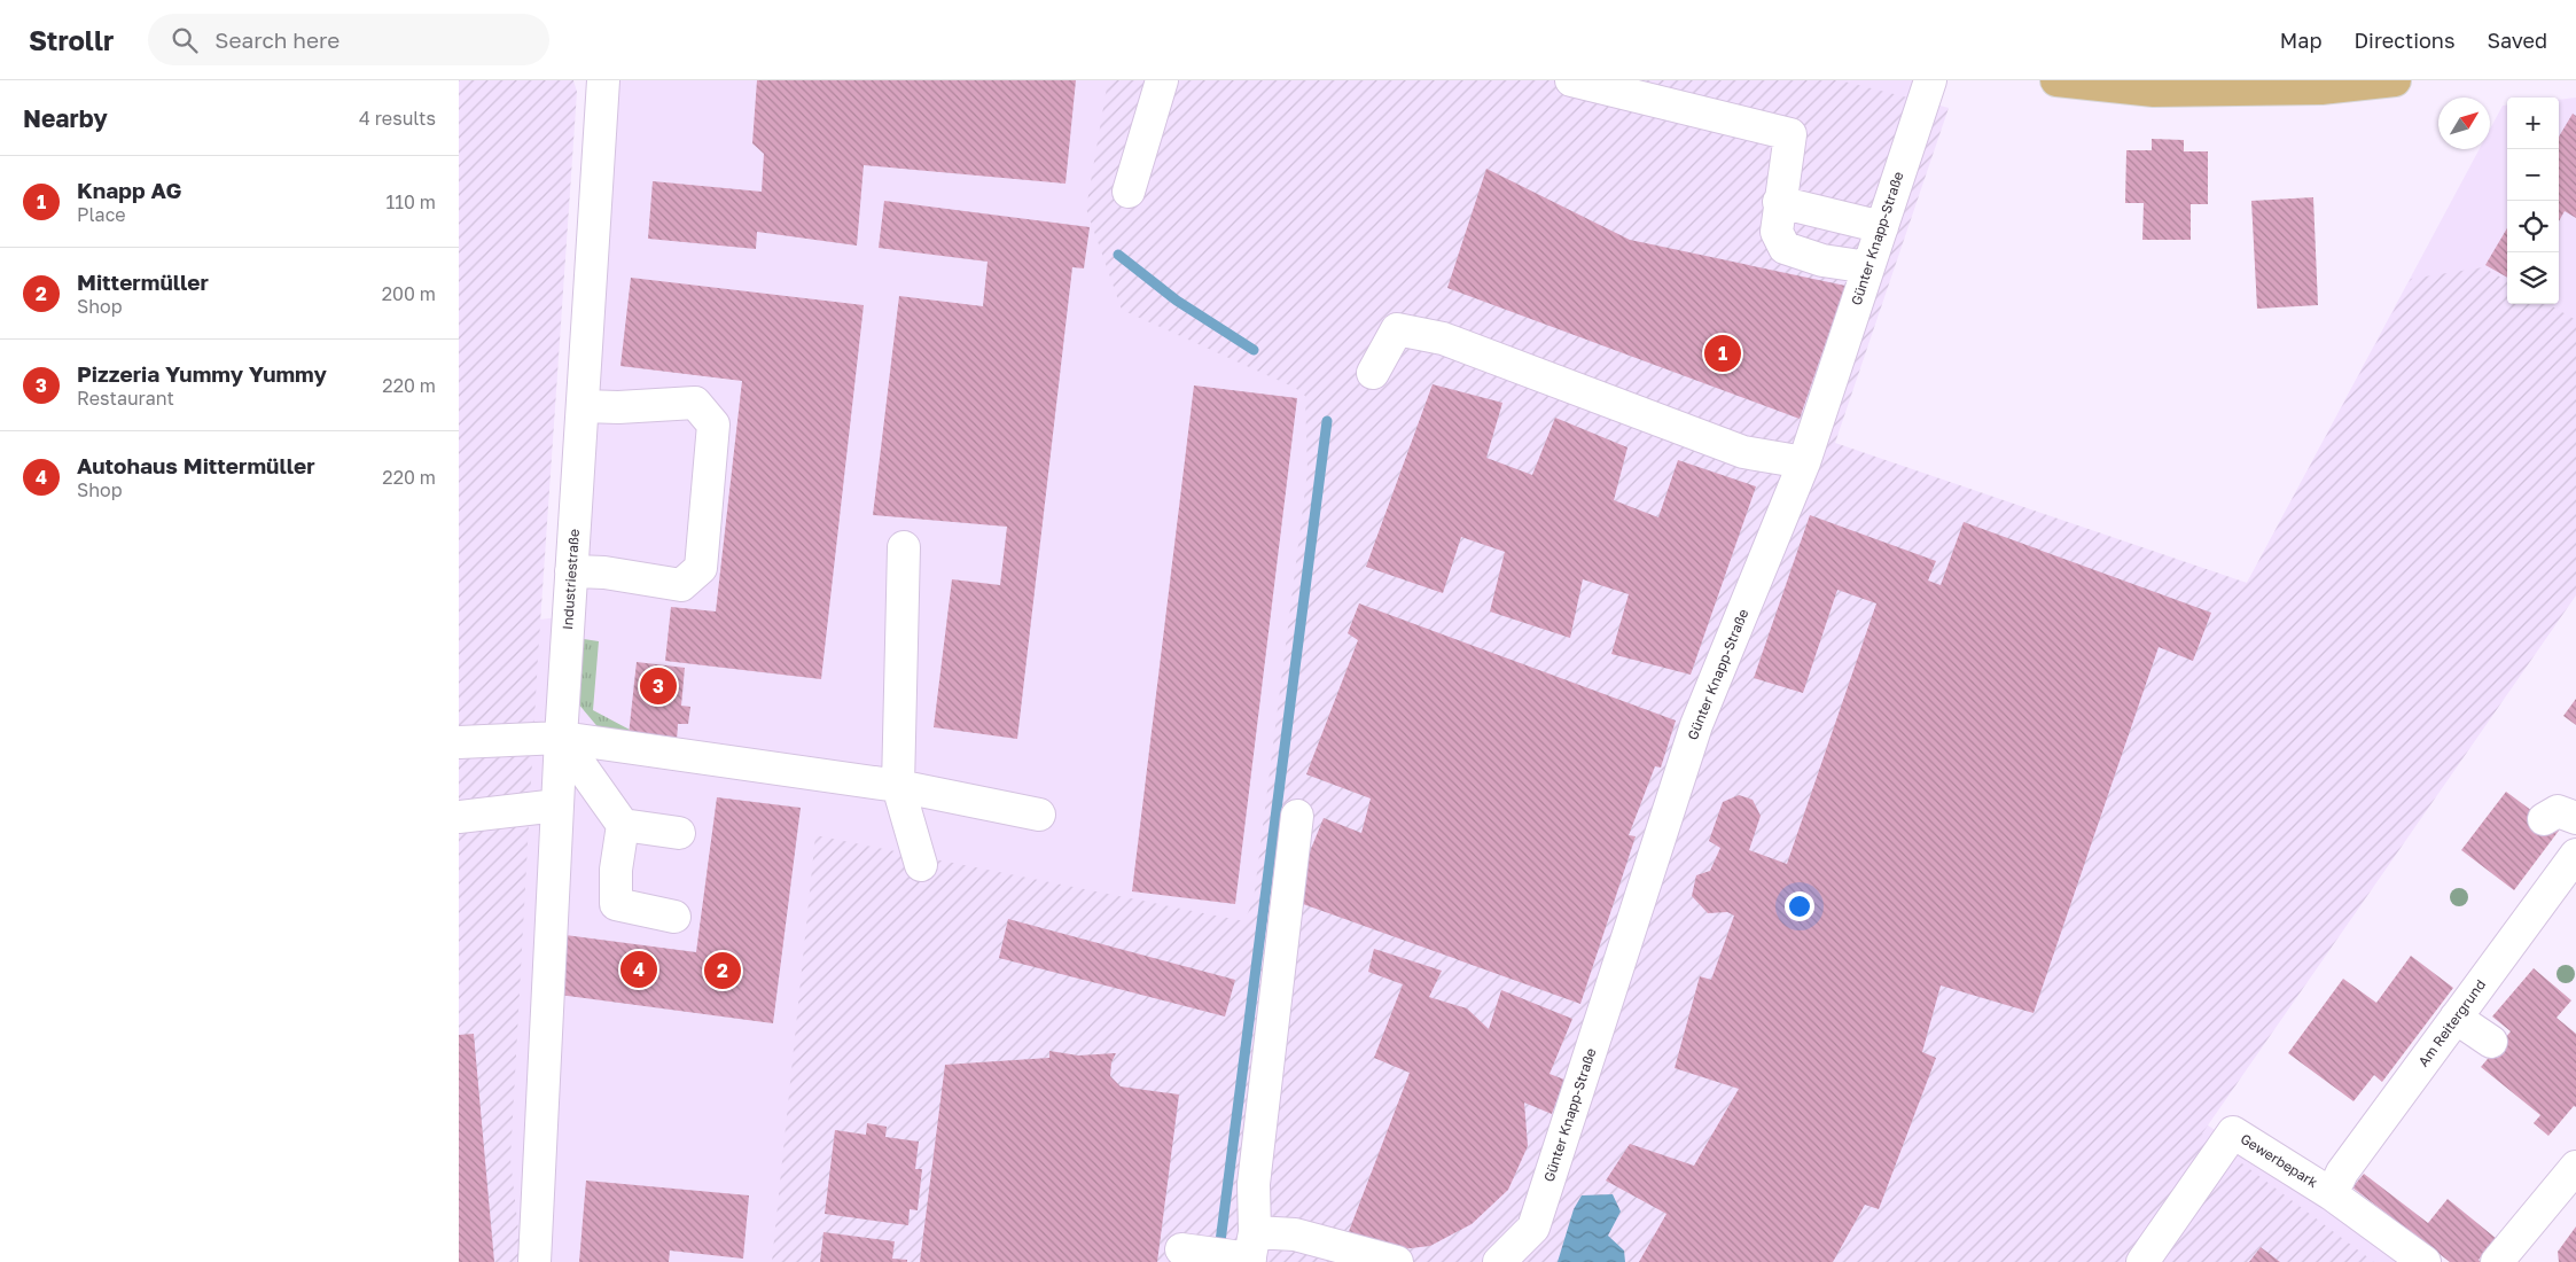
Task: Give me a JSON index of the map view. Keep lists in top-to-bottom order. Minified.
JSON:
{"streets":{"street":["Günter Knapp-Straße","Industriestraße","Am Reitergrund","Gewerbepark"]},"crossings":[["Am Reitergrund","Gewerbepark"]],"north":"top right","page":{"header":"Strollr","search":"Search here","nav":["Map","Directions","Saved"],"heading":["Nearby","4 results"],"map_buttons":["+","−"],"list":[{"mark":"1","name":"Knapp AG","note":"Place","value":"110 m"},{"mark":"2","name":"Mittermüller","note":"Shop","value":"200 m"},{"mark":"3","name":"Pizzeria Yummy Yummy","note":"Restaurant","value":"220 m"},{"mark":"4","name":"Autohaus Mittermüller","note":"Shop","value":"220 m"}],"pins":["1","3","4","2"]}}
